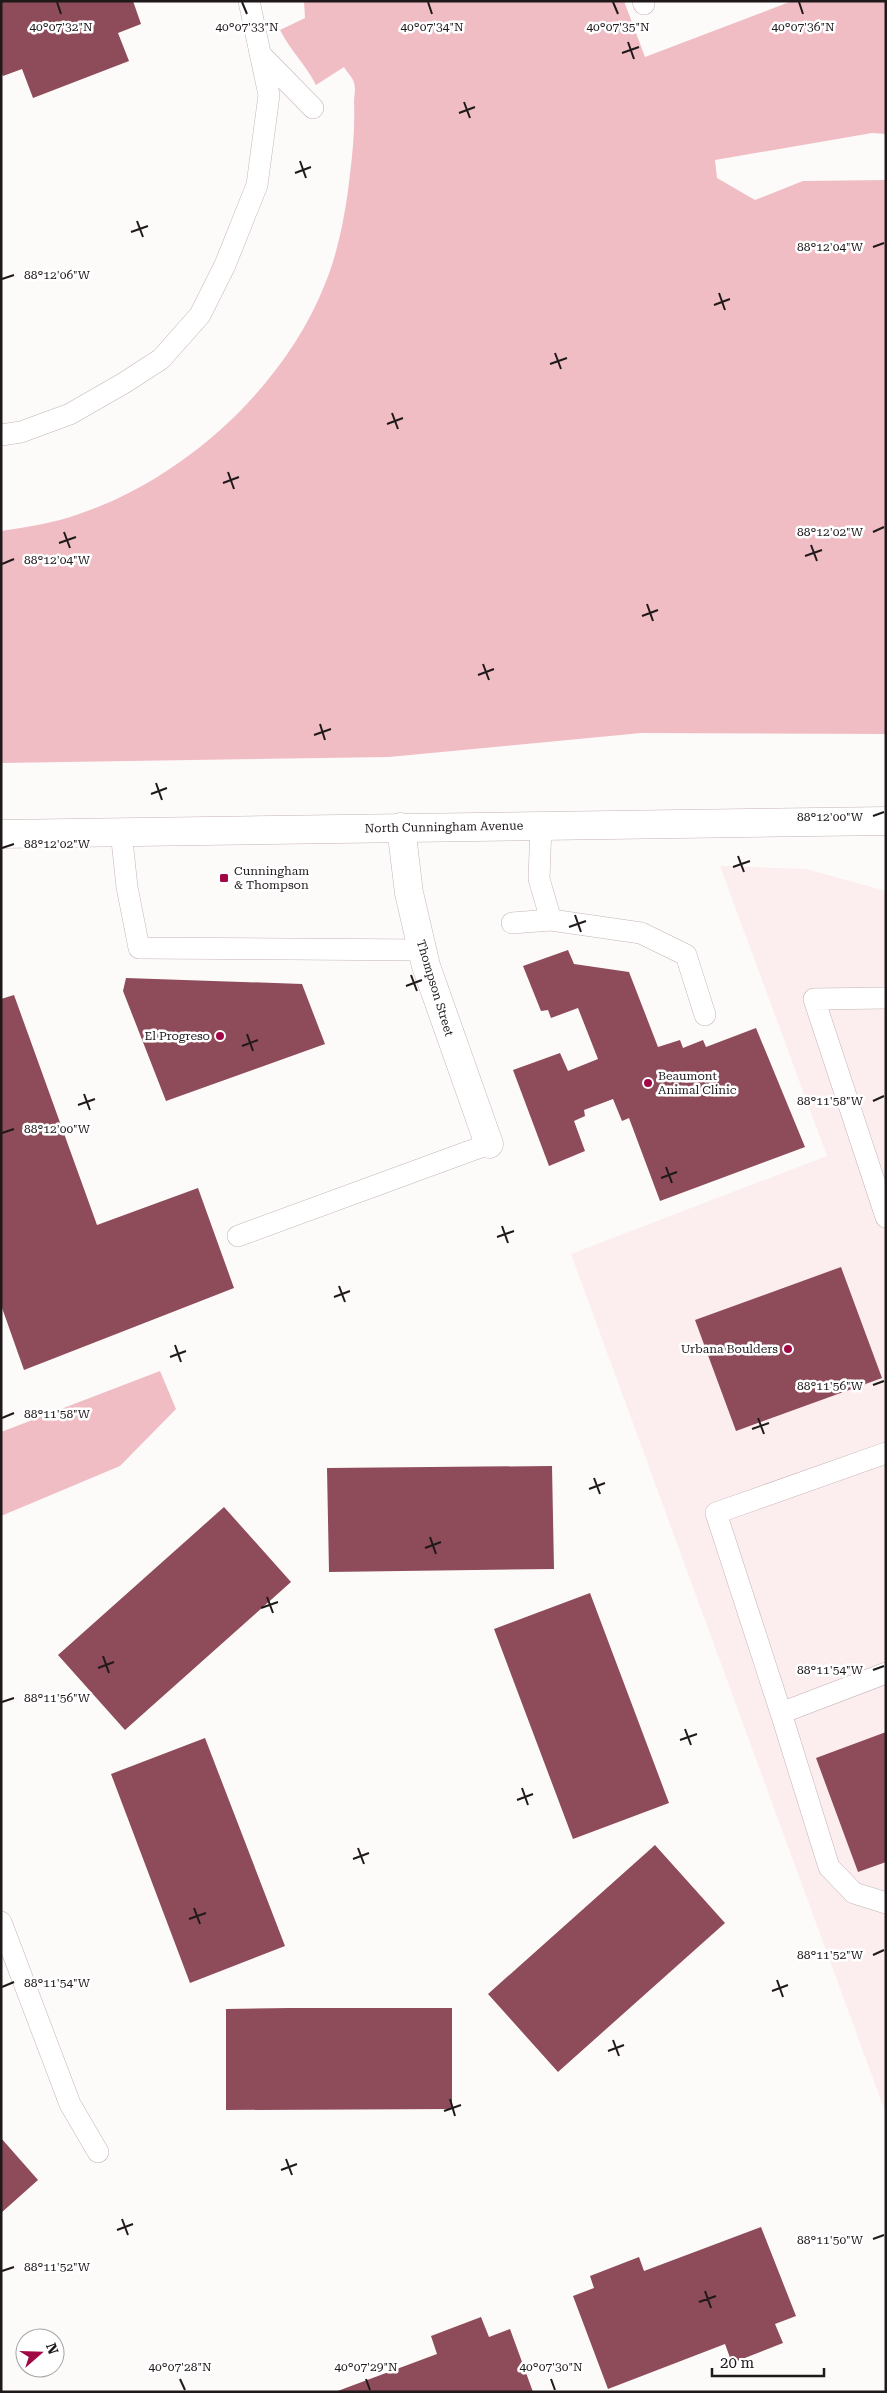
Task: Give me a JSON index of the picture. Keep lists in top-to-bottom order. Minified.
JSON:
{"streets":{"main road":["North Cunningham Avenue","Thompson Street"]},"crossings":[["North Cunningham Avenue","Thompson Street"]],"places":{"transit":["Cunningham & Thompson"],"other":["El Progreso","Beaumont Animal Clinic","Urbana Boulders"]},"scale_bar":"20 m","north":"right","coordinates":["40°07'33\"N","40°07'35\"N","40°07'36\"N","40°07'32\"N","40°07'34\"N","88°12'04\"W","88°12'06\"W","88°12'02\"W","88°12'00\"W","88°11'58\"W","88°11'56\"W","88°11'54\"W","88°11'52\"W","88°11'50\"W","40°07'28\"N","40°07'29\"N","40°07'30\"N"]}
